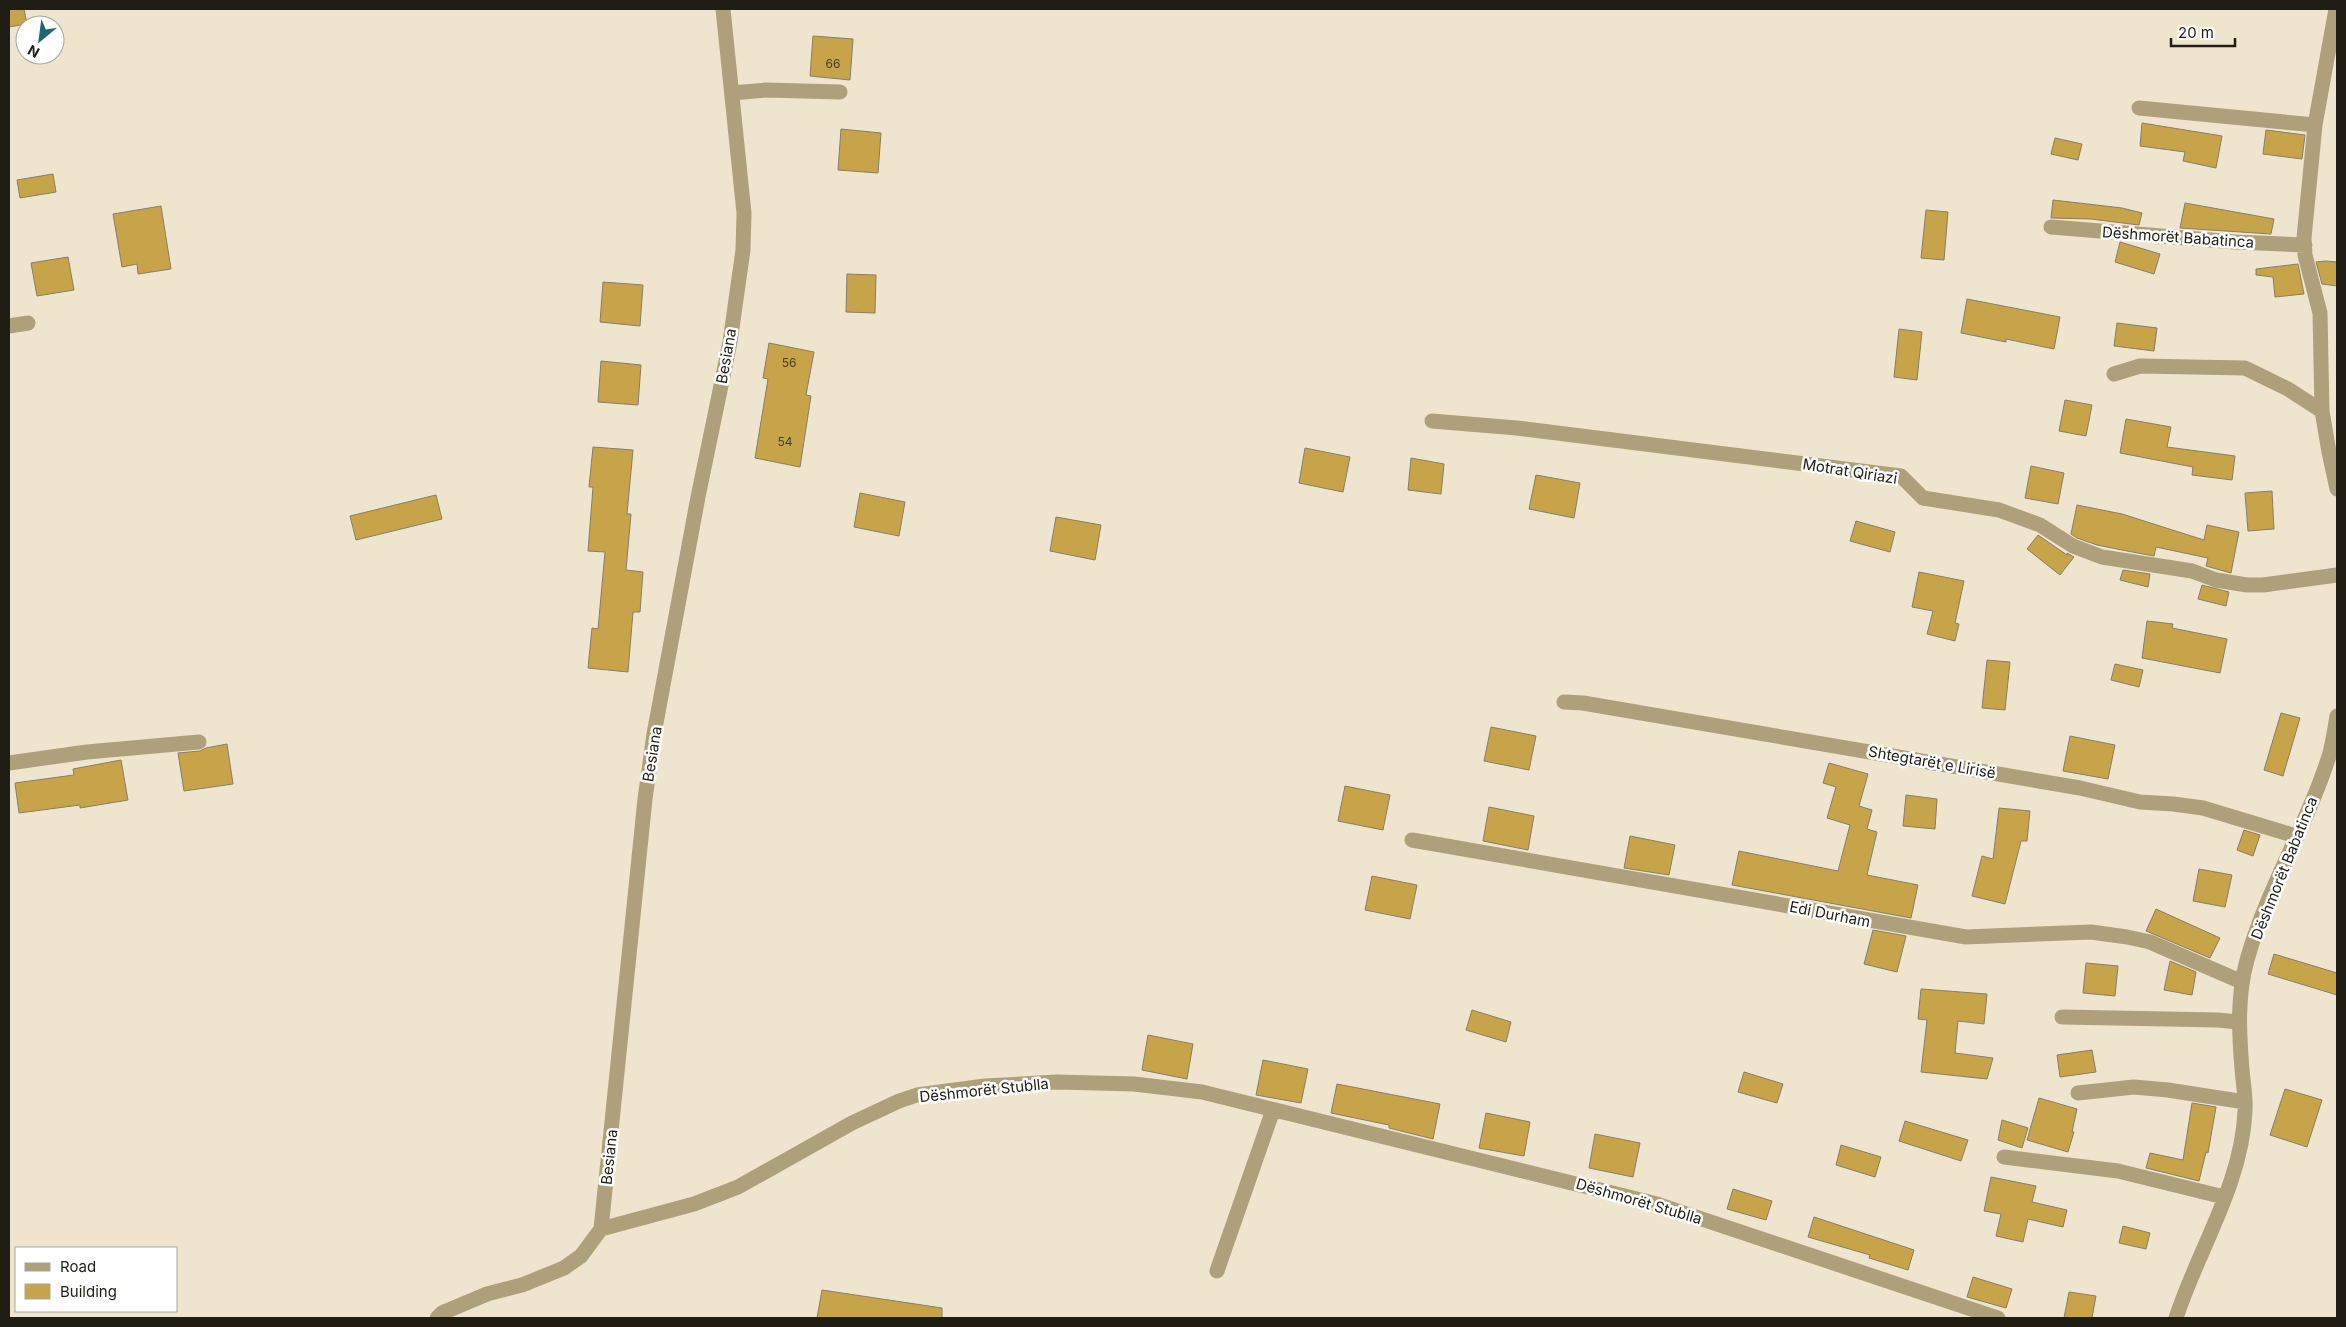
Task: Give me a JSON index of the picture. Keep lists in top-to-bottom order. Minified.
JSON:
{"streets":{"street":["Dëshmorët Babatinca","Besiana","Motrat Qiriazi","Shtegtarët e Lirisë","Edi Durham","Dëshmorët Stublla"]},"crossings":[["Dëshmorët Babatinca","Shtegtarët e Lirisë"],["Dëshmorët Babatinca","Edi Durham"],["Besiana","Dëshmorët Stublla"]],"house_numbers":["66","56","54"],"legend":["Road","Building"],"scale_bar":"20 m","north":"bottom left"}
